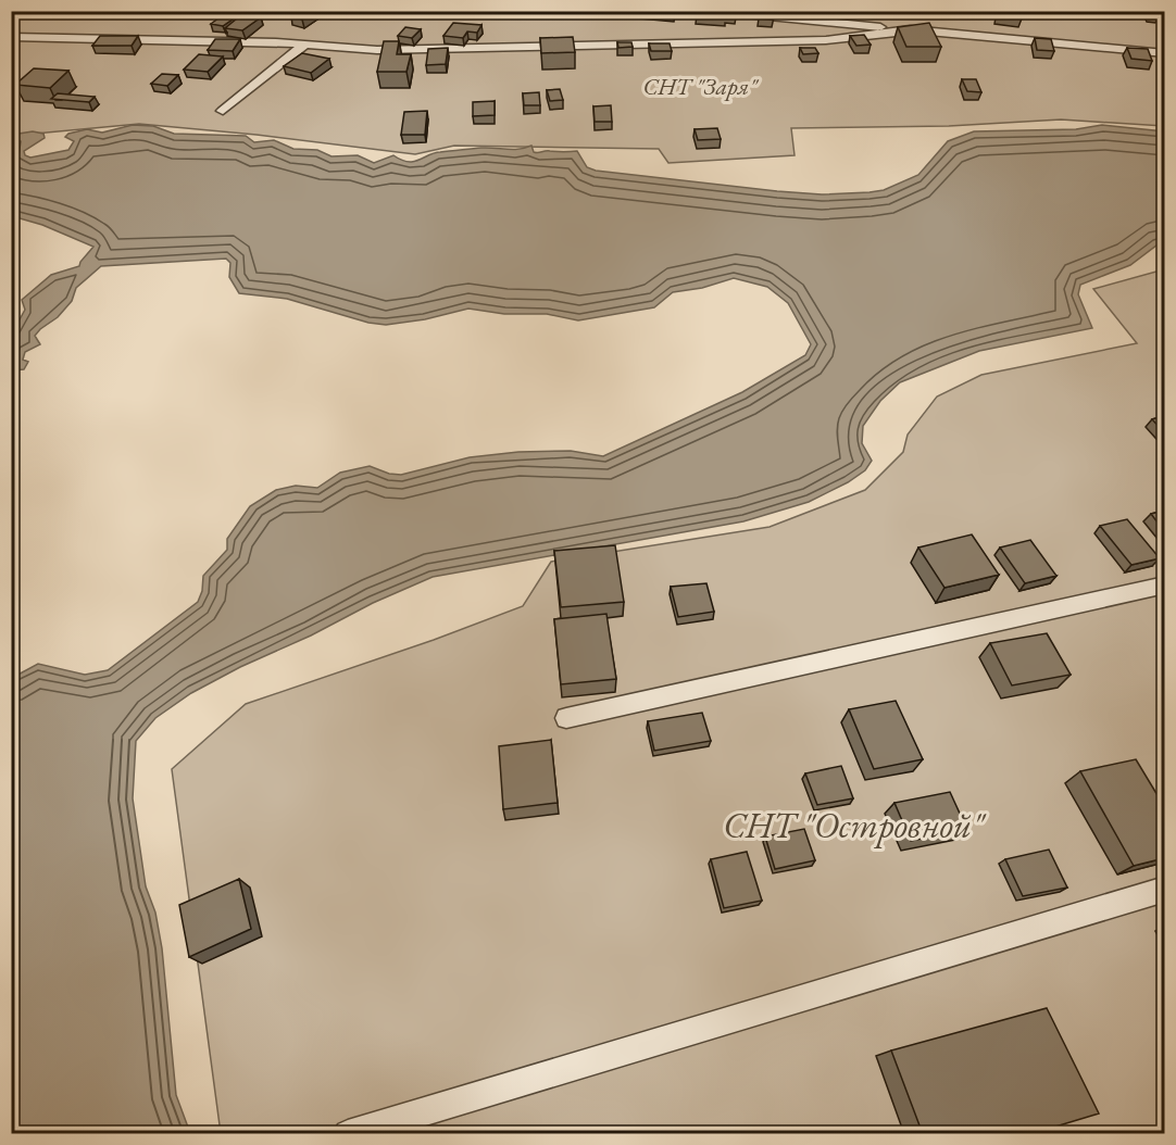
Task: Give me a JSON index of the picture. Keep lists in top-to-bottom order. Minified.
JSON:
{"parks":["СНТ \"Заря\"","СНТ \"Островной\""]}
